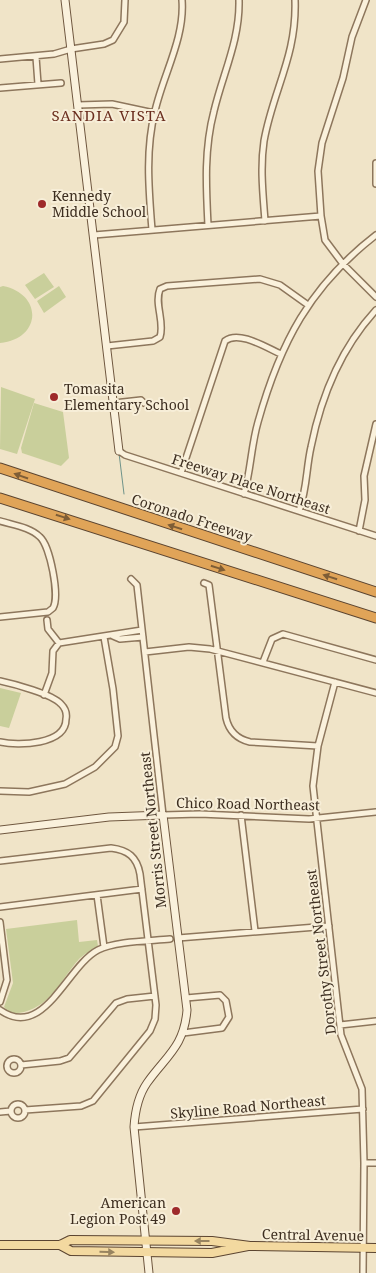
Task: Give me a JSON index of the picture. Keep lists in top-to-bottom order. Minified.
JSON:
{"streets":{"highway":["Coronado Freeway"],"main road":["Central Avenue"],"street":["Freeway Place Northeast","Chico Road Northeast","Morris Street Northeast","Dorothy Street Northeast","Skyline Road Northeast"]},"crossings":[["Chico Road Northeast","Morris Street Northeast"],["Chico Road Northeast","Dorothy Street Northeast"],["Morris Street Northeast","Skyline Road Northeast"],["Dorothy Street Northeast","Skyline Road Northeast"],["Dorothy Street Northeast","Central Avenue"]],"districts":["SANDIA VISTA"],"places":["Kennedy Middle School","Tomasita Elementary School","American Legion Post 49"]}
